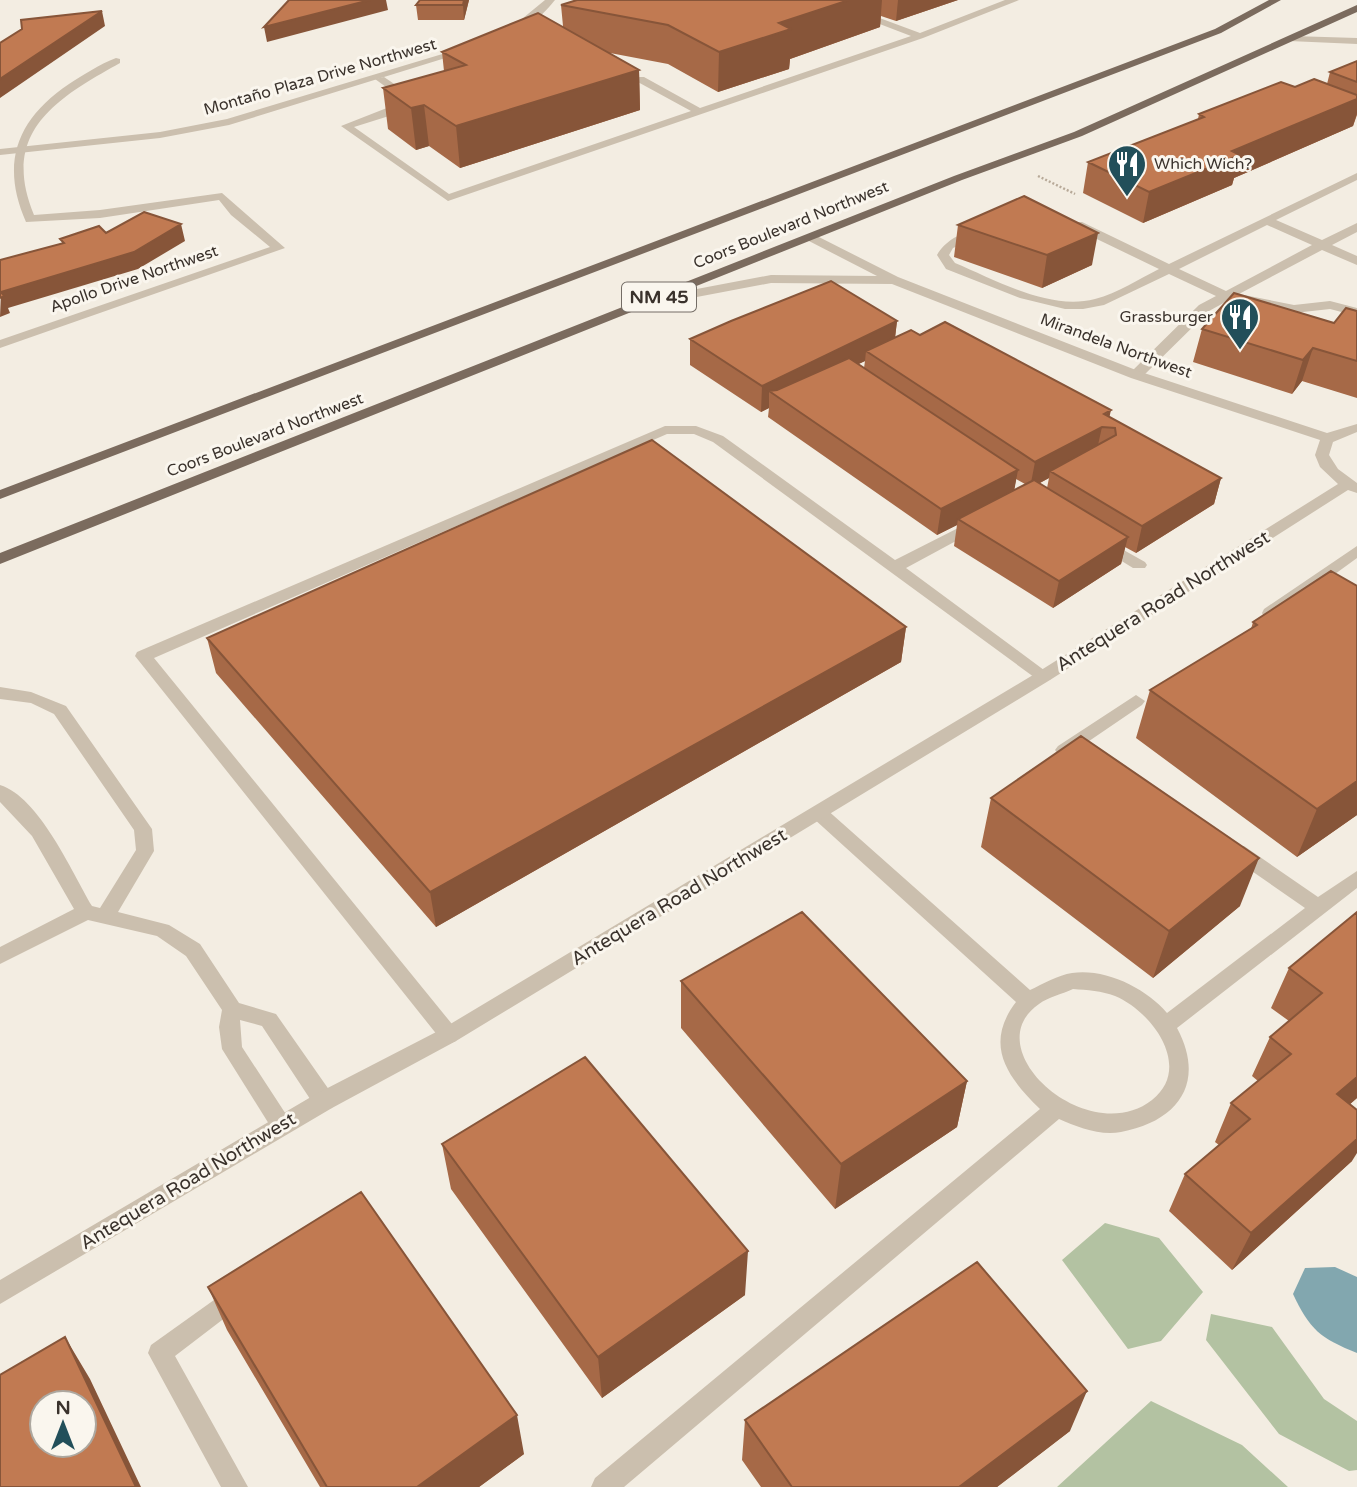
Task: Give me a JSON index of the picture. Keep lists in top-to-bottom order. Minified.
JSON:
{"streets":{"main road":["Coors Boulevard Northwest","NM 45"],"street":["Montaño Plaza Drive Northwest","Apollo Drive Northwest","Mirandela Northwest","Antequera Road Northwest"]},"crossings":[["Montaño Plaza Drive Northwest","Apollo Drive Northwest"],["Coors Boulevard Northwest","Mirandela Northwest"]],"places":{"restaurant":["Which Wich?","Grassburger"]},"north":"top"}
